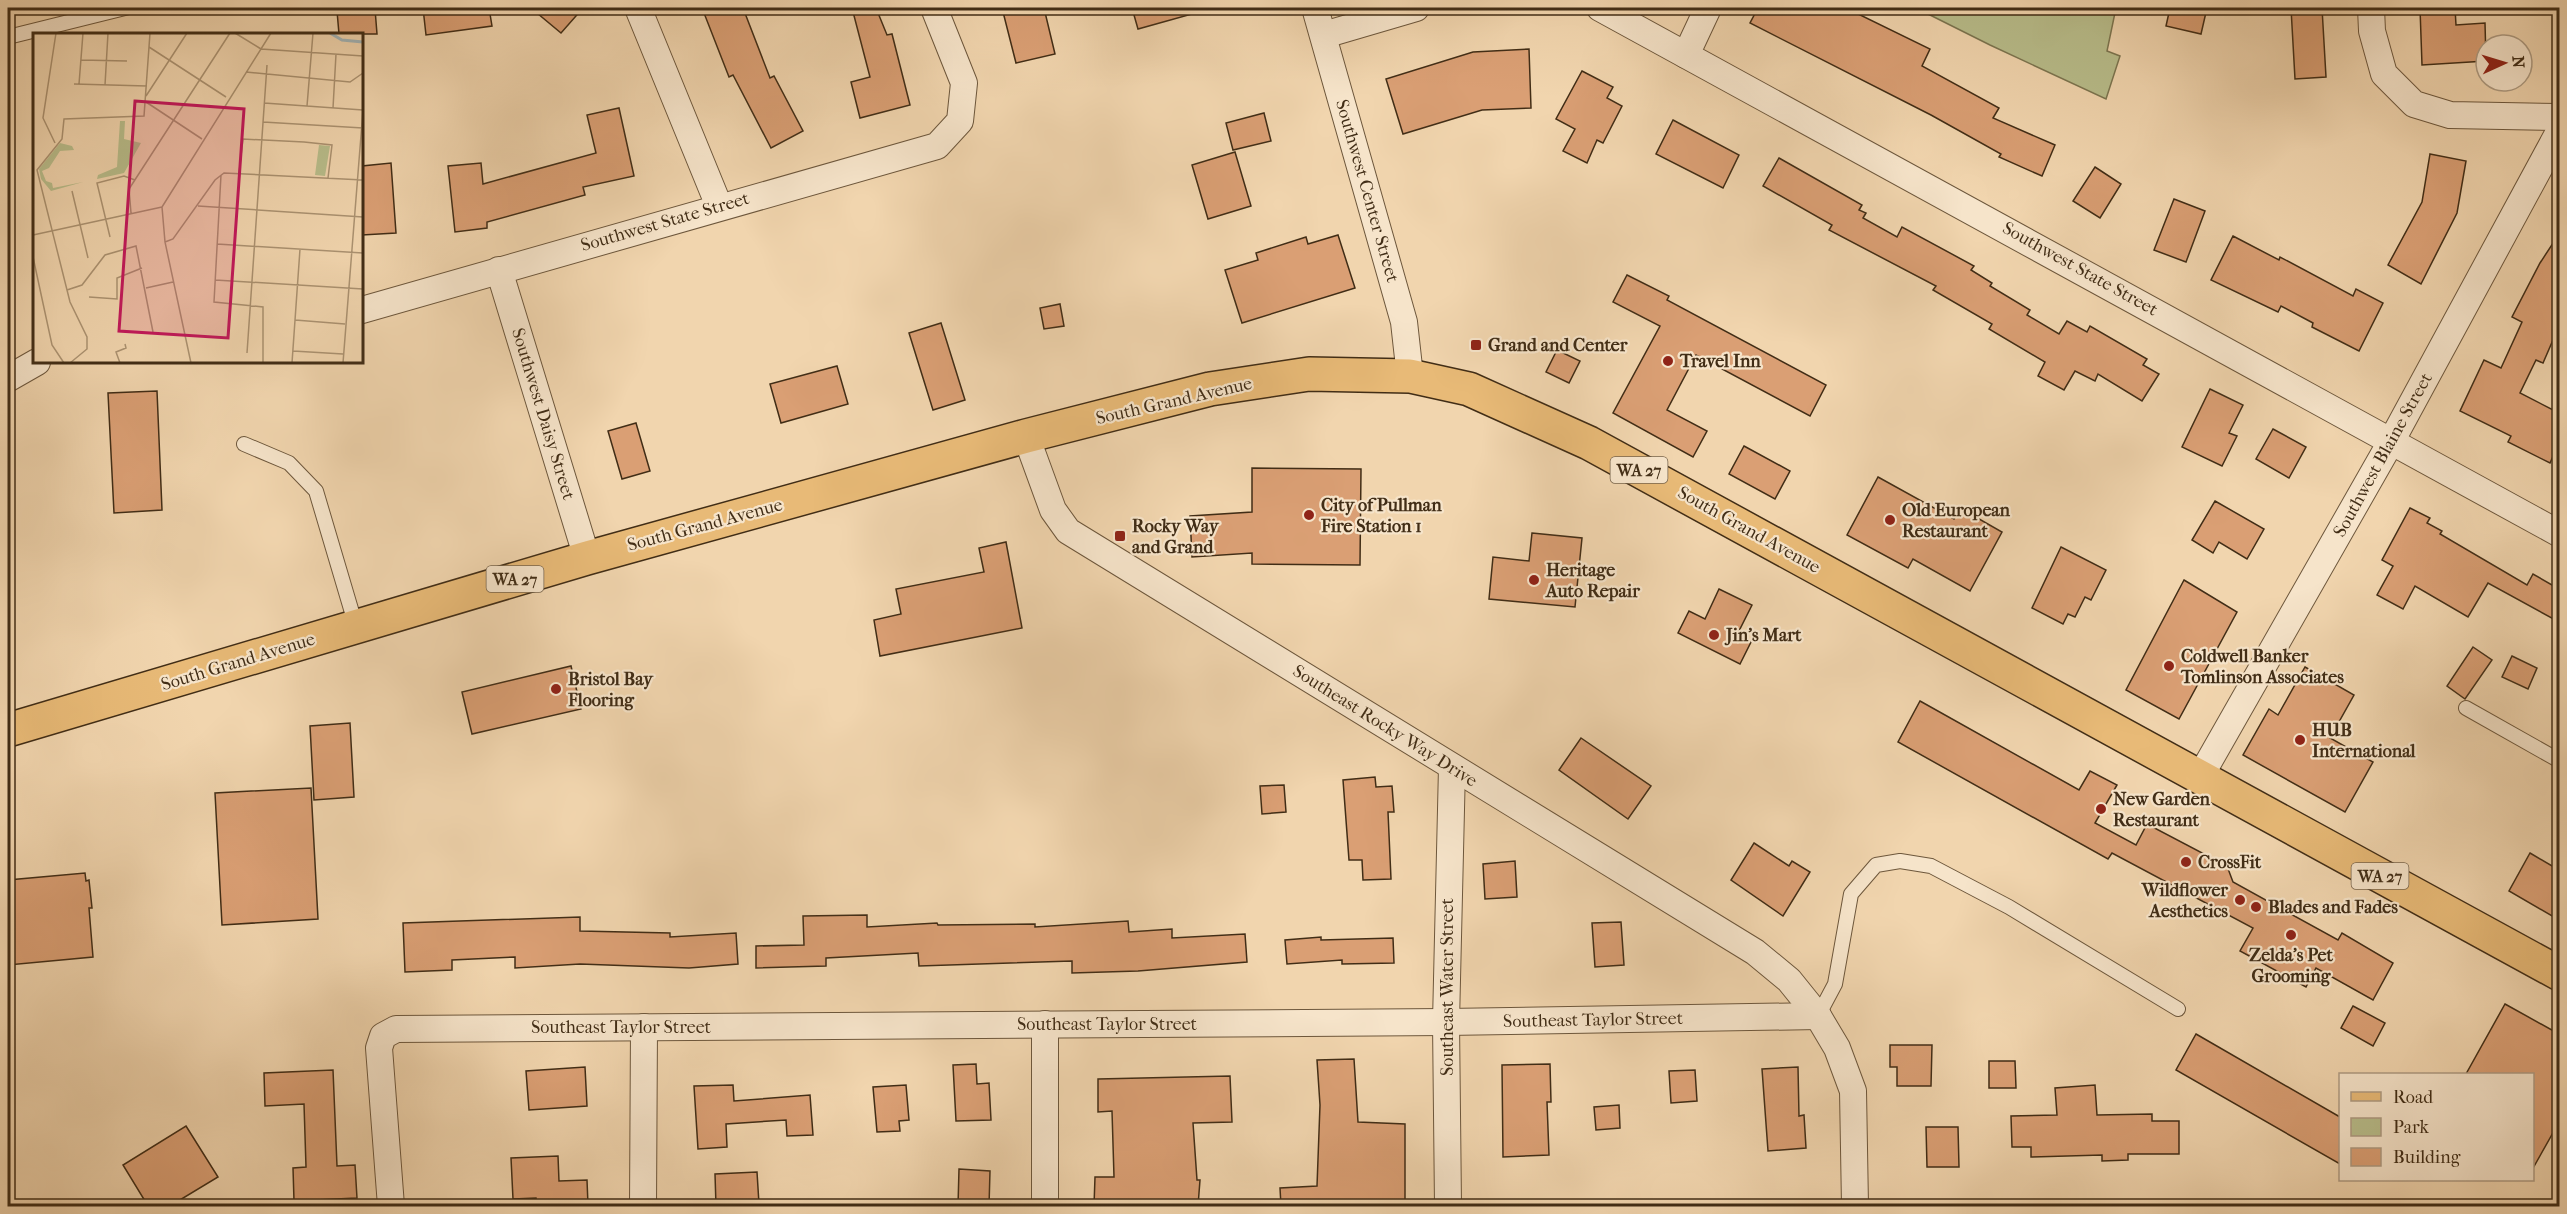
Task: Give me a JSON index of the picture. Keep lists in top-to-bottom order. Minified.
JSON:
{"streets":{"main road":["South Grand Avenue","WA 27"],"street":["Southwest Center Street","Southwest State Street","Southwest Daisy Street","Southwest Blaine Street","Southeast Rocky Way Drive","Southeast Water Street","Southeast Taylor Street"]},"crossings":[["Southwest Center Street","South Grand Avenue"],["Southwest State Street","Southwest Daisy Street"],["Southwest State Street","Southwest Blaine Street"],["South Grand Avenue","Southwest Daisy Street"],["South Grand Avenue","Southwest Blaine Street"],["South Grand Avenue","Southeast Rocky Way Drive"],["Southeast Rocky Way Drive","Southeast Water Street"],["Southeast Rocky Way Drive","Southeast Taylor Street"],["Southeast Water Street","Southeast Taylor Street"]],"places":{"transit":["Grand and Center","Rocky Way and Grand"],"other":["Travel Inn","City of Pullman Fire Station 1","Old European Restaurant","Heritage Auto Repair","Jin's Mart","Coldwell Banker Tomlinson Associates","Bristol Bay Flooring","HUB International","New Garden Restaurant","CrossFit","Wildflower Aesthetics","Blades and Fades","Zelda's Pet Grooming"]},"legend":["Road","Park","Building"],"north":"right"}
